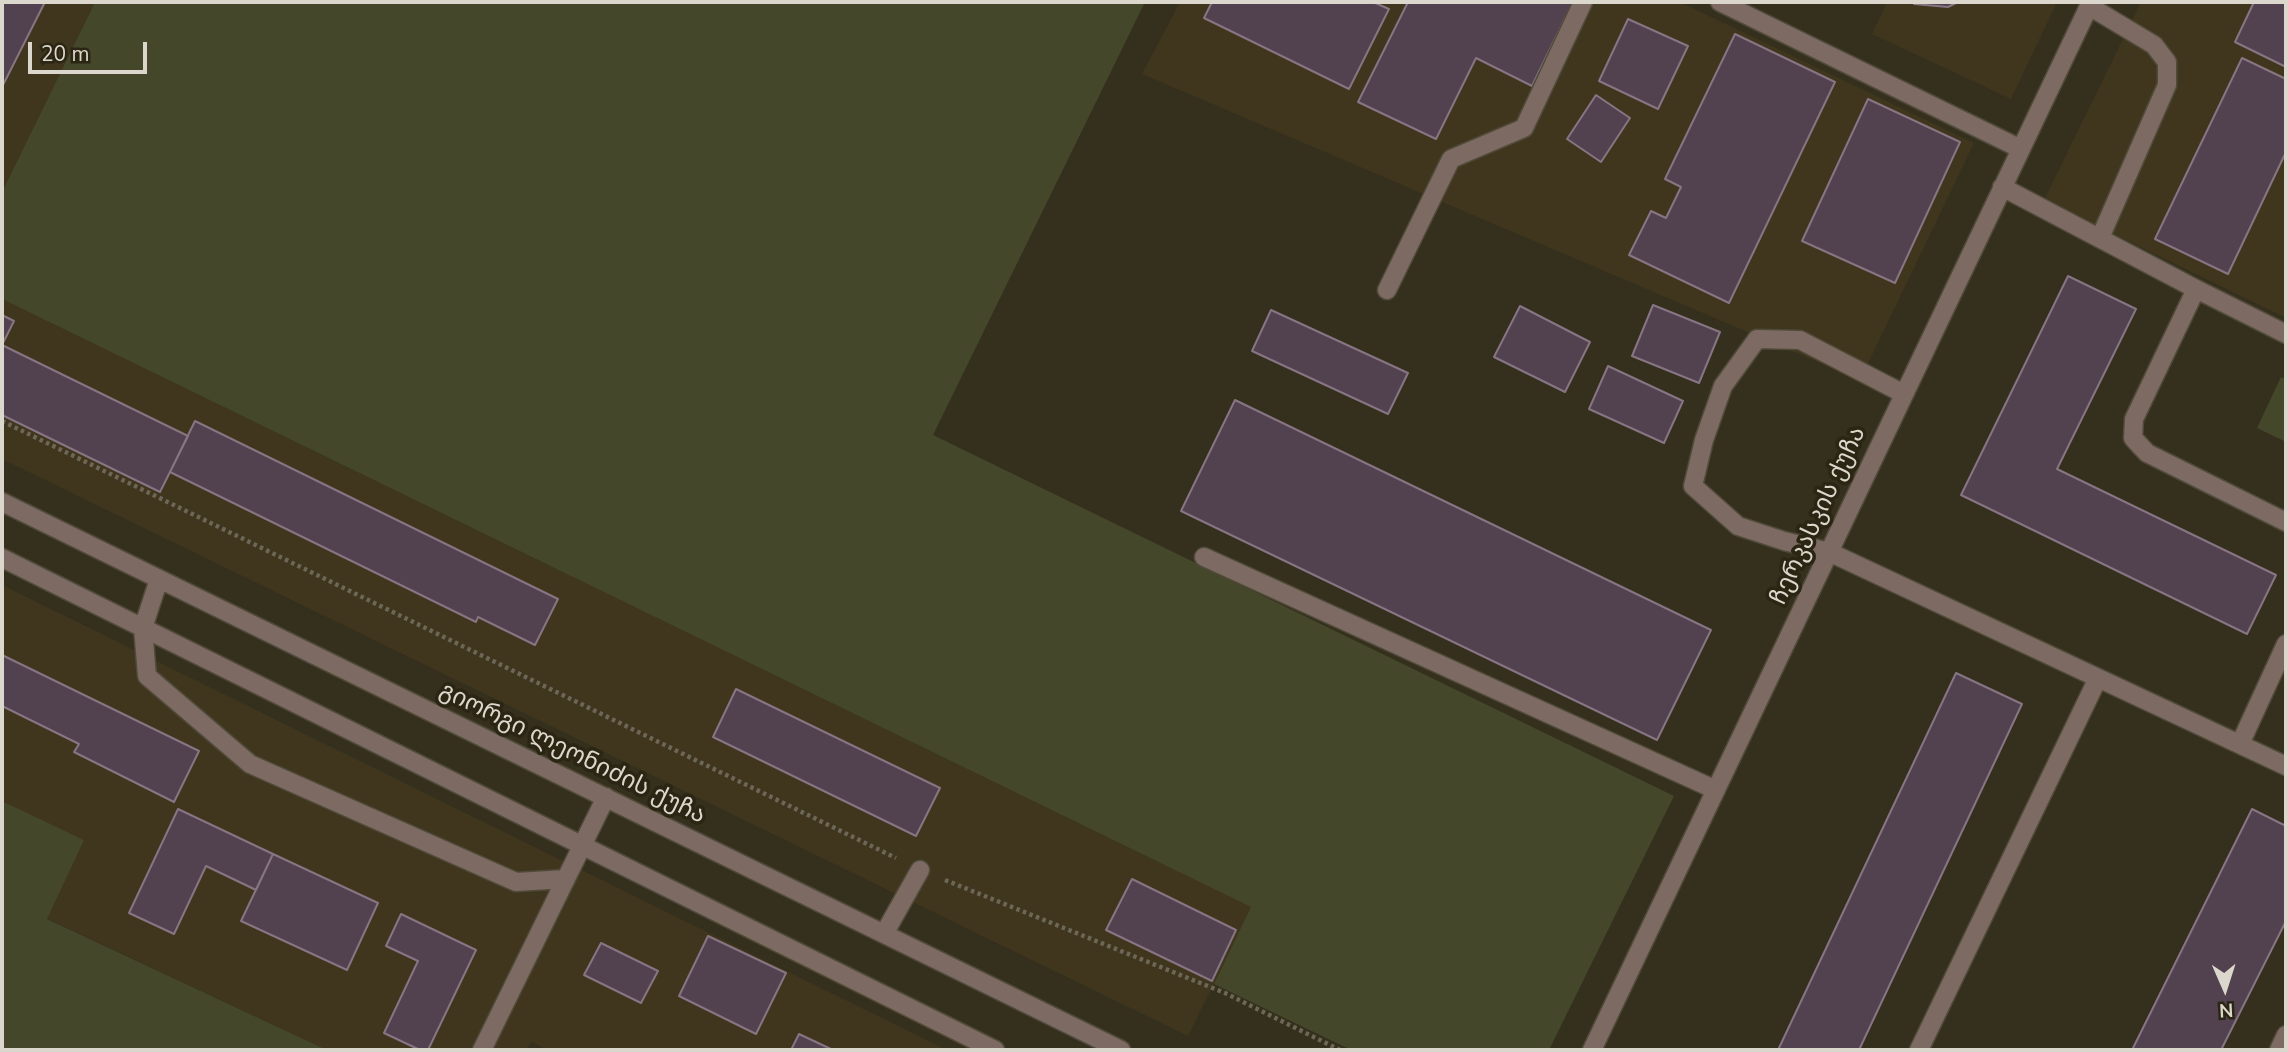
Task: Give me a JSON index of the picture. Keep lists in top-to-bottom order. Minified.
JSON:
{"streets":{"street":["ჩერკასკის ქუჩა","გიორგი ლეონიძის ქუჩა"]},"scale_bar":"20 m","north":"bottom"}
